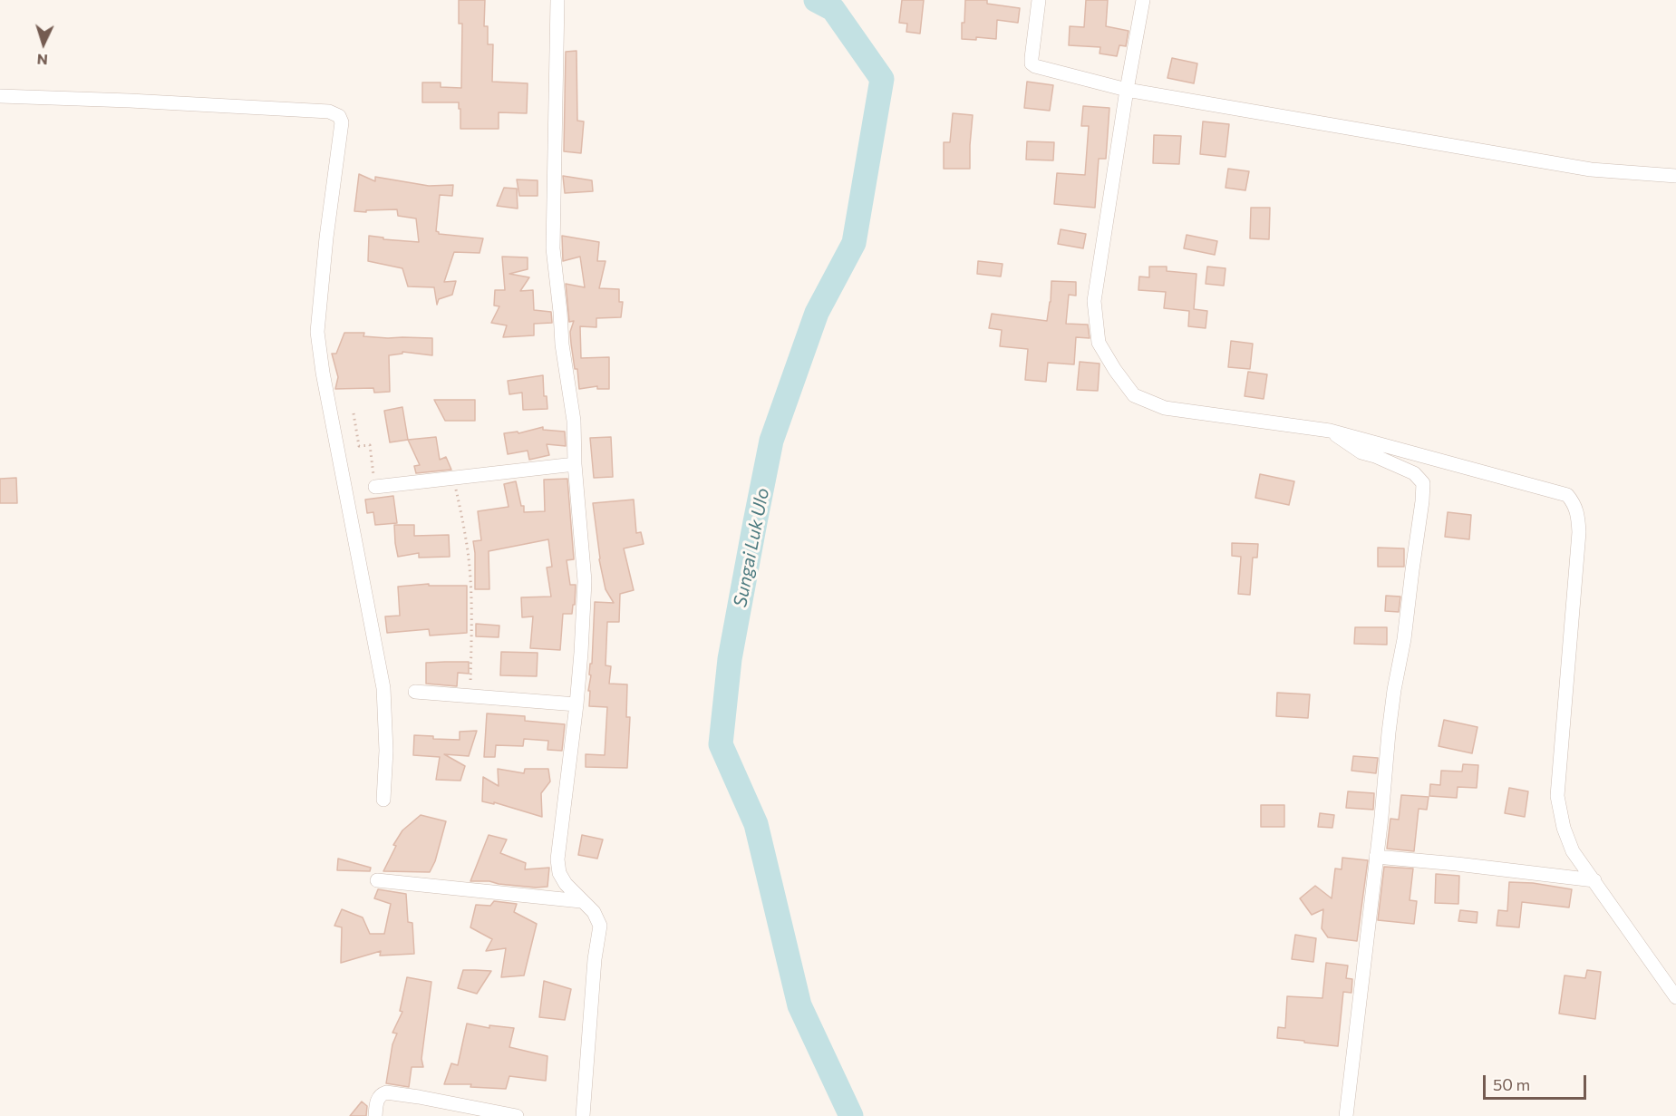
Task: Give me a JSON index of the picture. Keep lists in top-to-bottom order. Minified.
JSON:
{"water":["Sungai Luk Ulo"],"scale_bar":"50 m","north":"bottom"}
